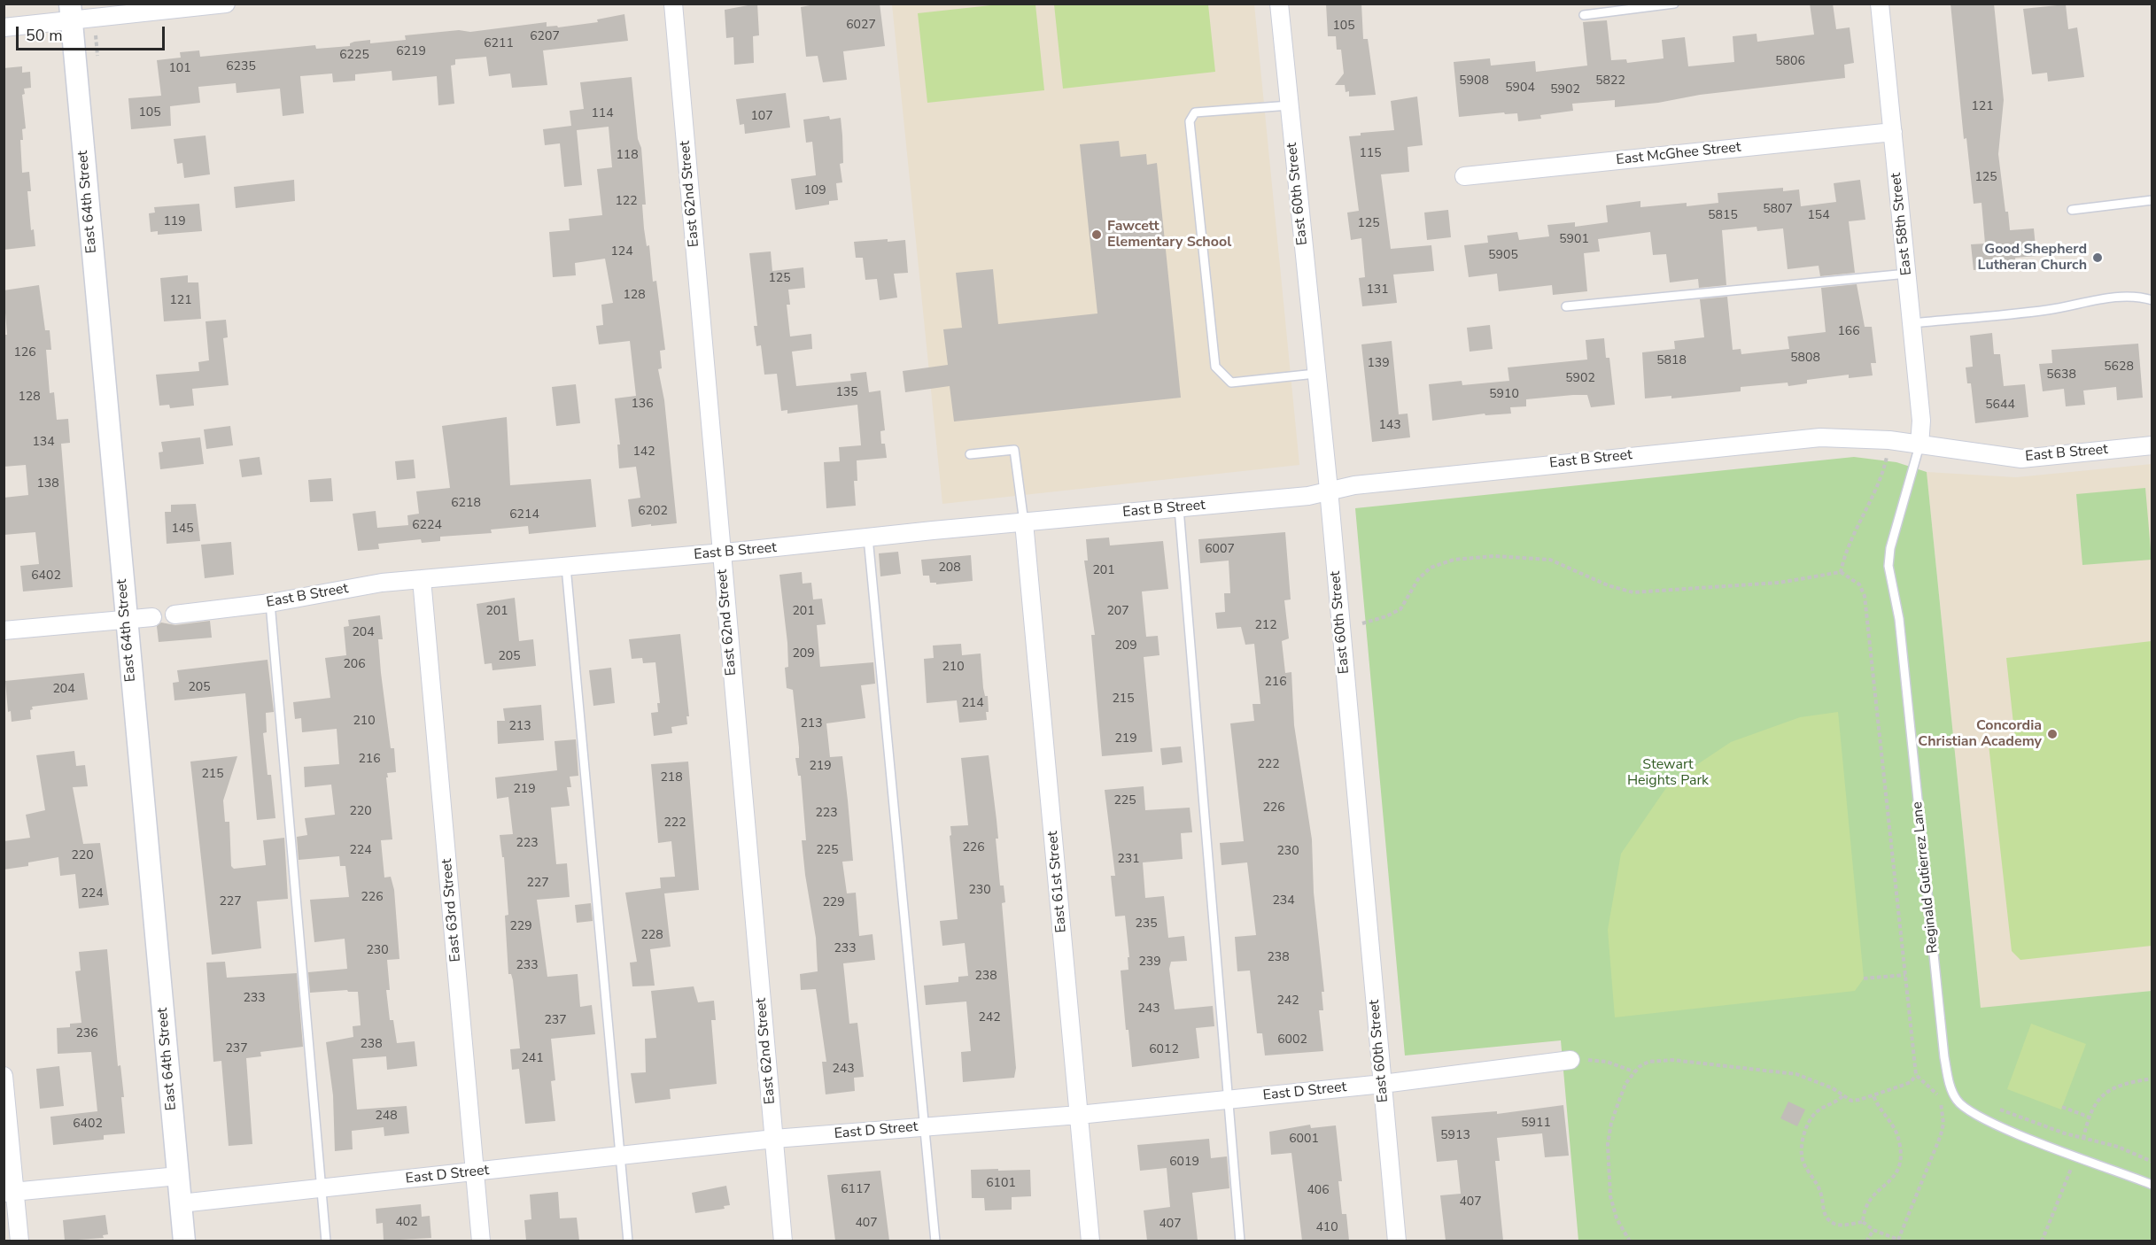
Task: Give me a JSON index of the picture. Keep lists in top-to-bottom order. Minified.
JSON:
{"streets":{"street":["East McGhee Street","East 62nd Street","East 60th Street","East 64th Street","East 58th Street","East B Street","East 61st Street","East 63rd Street","East D Street"],"lane":["Reginald Gutierrez Lane"]},"crossings":[["East McGhee Street","East 58th Street"],["East 62nd Street","East B Street"],["East 62nd Street","East D Street"],["East 60th Street","East B Street"],["East 60th Street","East D Street"],["East 64th Street","East D Street"],["East 58th Street","East B Street"],["East 58th Street","Reginald Gutierrez Lane"],["East B Street","Reginald Gutierrez Lane"],["East B Street","East 61st Street"],["East B Street","East 63rd Street"],["East 61st Street","East D Street"],["East 63rd Street","East D Street"]],"parks":["Stewart Heights Park"],"places":["Fawcett Elementary School","Good Shepherd Lutheran Church","Concordia Christian Academy"],"house_numbers":["6027","105","6207","6211","6219","6225","5806","6235","101","5908","5822","5904","5902","121","105","114","107","115","118","125","109","122","5807","5815","154","119","125","5901","124","5905","125","131","128","121","166","126","5808","5818","139","5628","5638","5902","135","5910","128","136","5644","143","134","142","138","6218","6202","6214","6224","145","6007","208","201","6402","201","201","207","212","204","209","209","205","206","210","216","205","204","215","214","210","213","213","219","216","222","219","215","218","219","225","226","220","223","222","223","226","224","225","230","220","231","227","230","224","226","234","227","229","235","229","228","233","230","238","239","233","238","233","242","243","242","237","236","6002","238","237","6012","241","243","248","5911","6402","5913","6001","6019","6101","6117","406","407","402","407","407","410"],"scale_bar":"50 m"}
